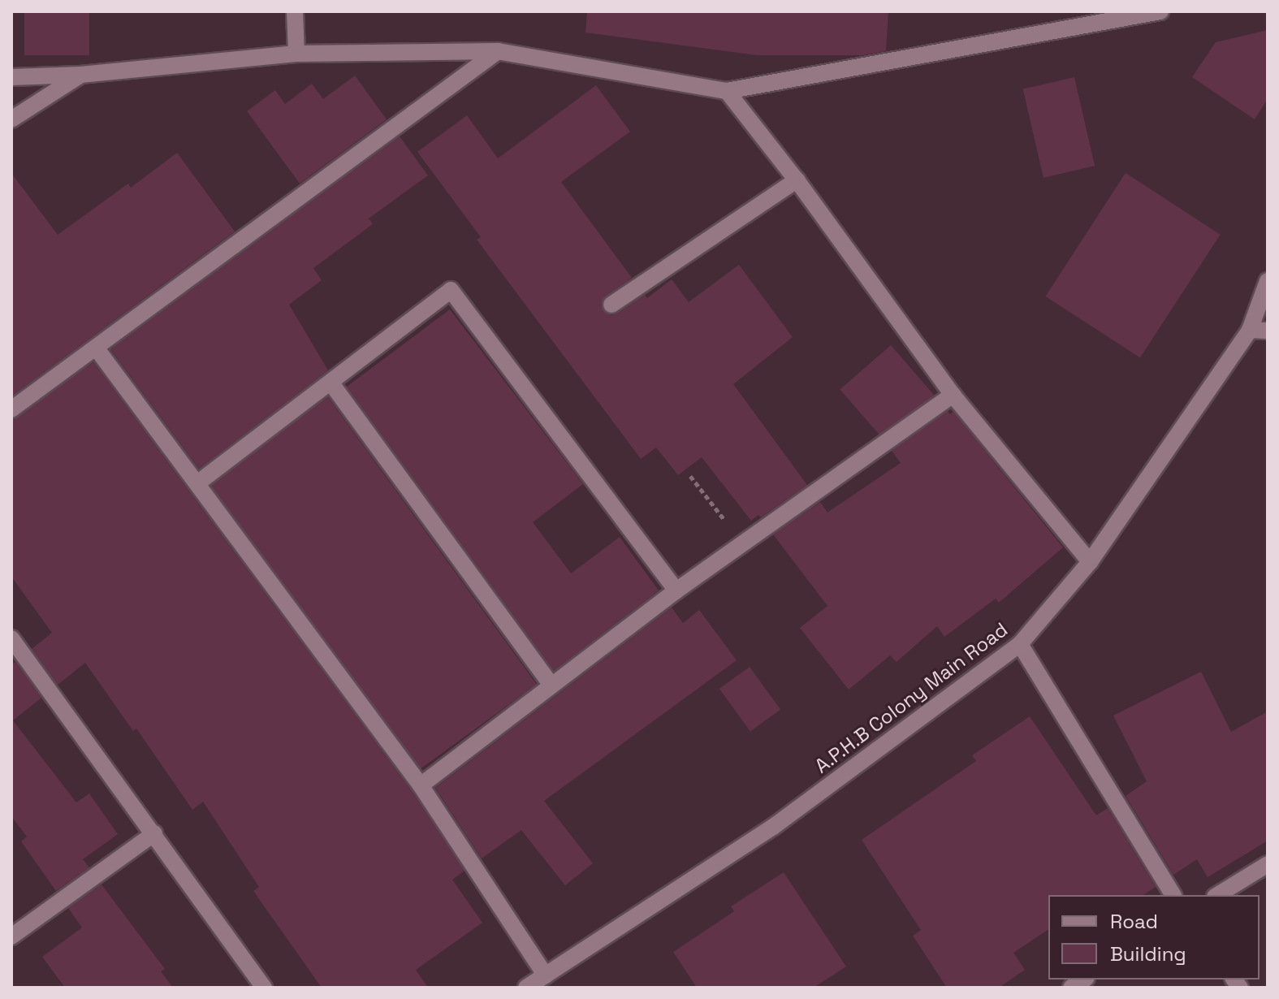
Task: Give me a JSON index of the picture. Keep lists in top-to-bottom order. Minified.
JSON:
{"streets":{"street":["A.P.H.B Colony Main Road"]},"legend":["Road","Building"]}
